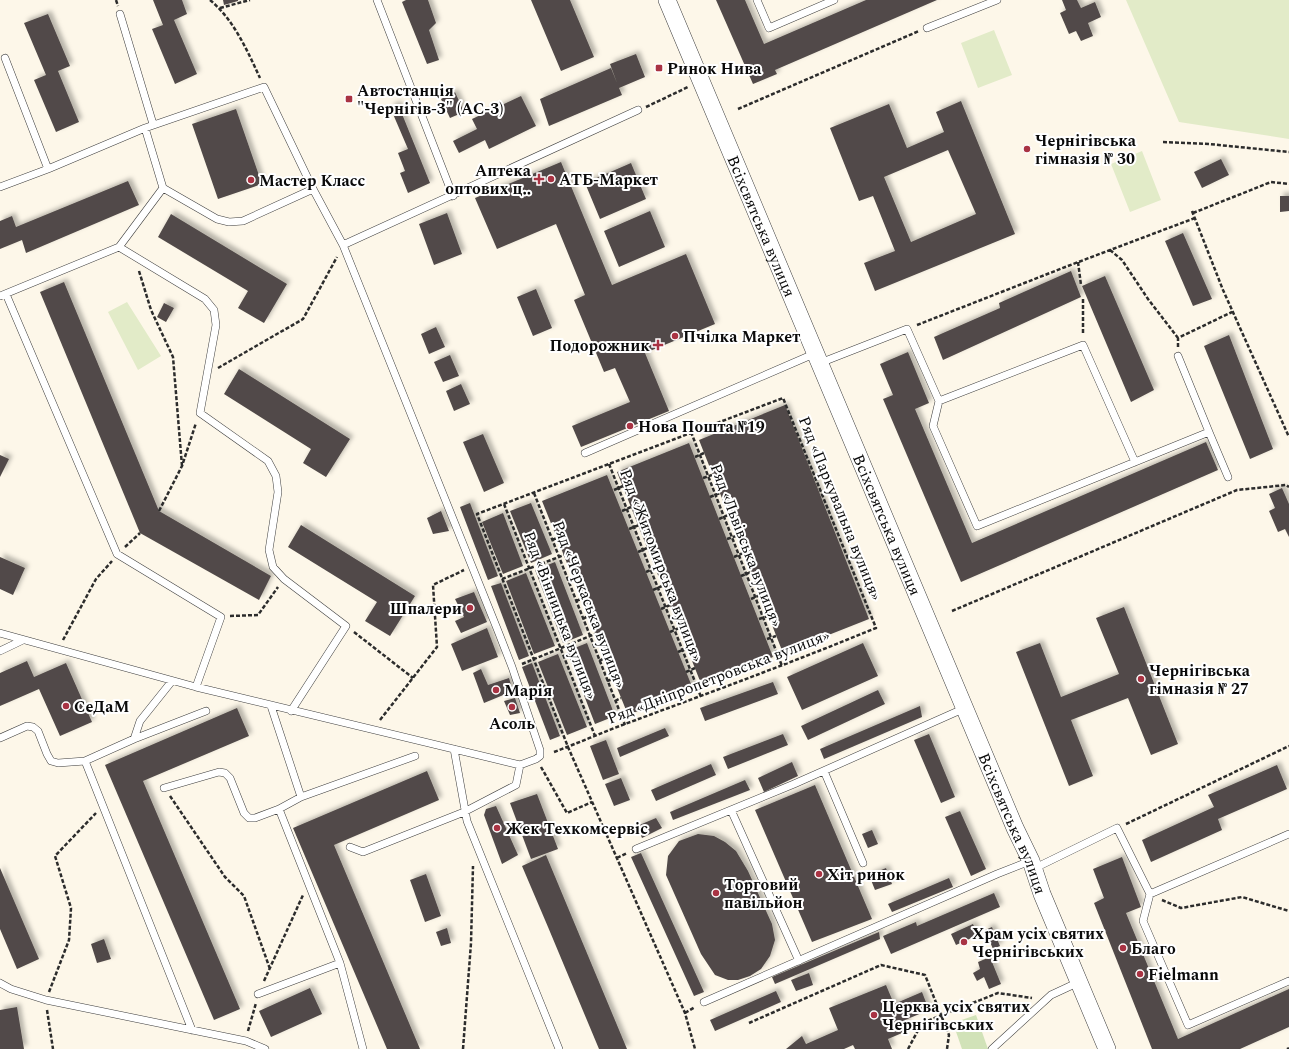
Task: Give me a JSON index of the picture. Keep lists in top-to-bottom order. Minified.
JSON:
{"streets":{"street":["Всіхсвятська вулиця"],"path":["Ряд «Паркувальна вулиця»","Ряд «Львівська вулиця»","Ряд «Житомирська вулиця»","Ряд «Черкаська вулиця»","Ряд «Вінницька вулиця»","Ряд «Дніпропетровська вулиця»"]},"crossings":[["Ряд «Паркувальна вулиця»","Ряд «Львівська вулиця»"],["Ряд «Паркувальна вулиця»","Ряд «Дніпропетровська вулиця»"],["Ряд «Львівська вулиця»","Ряд «Дніпропетровська вулиця»"],["Ряд «Житомирська вулиця»","Ряд «Дніпропетровська вулиця»"],["Ряд «Черкаська вулиця»","Ряд «Дніпропетровська вулиця»"],["Ряд «Вінницька вулиця»","Ряд «Дніпропетровська вулиця»"]],"places":{"transit":["Ринок Нива","Автостанція \"Чернігів-3\" (АС-3)"],"other":["Чернігівська гімназія № 30","АТБ-Маркет","Мастер Класс","Пчілка Маркет","Нова Пошта №19","Шпалери","Чернігівська гімназія № 27","Марія","СеДаМ","Асоль","Жек Техкомсервіс","Хіт ринок","Торговий павільйон","Храм усіх святих Чернігівських","Благо","Fielmann","Церква усіх святих Чернігівських"],"health":["Аптека оптових ц‥","Подорожник"]}}
